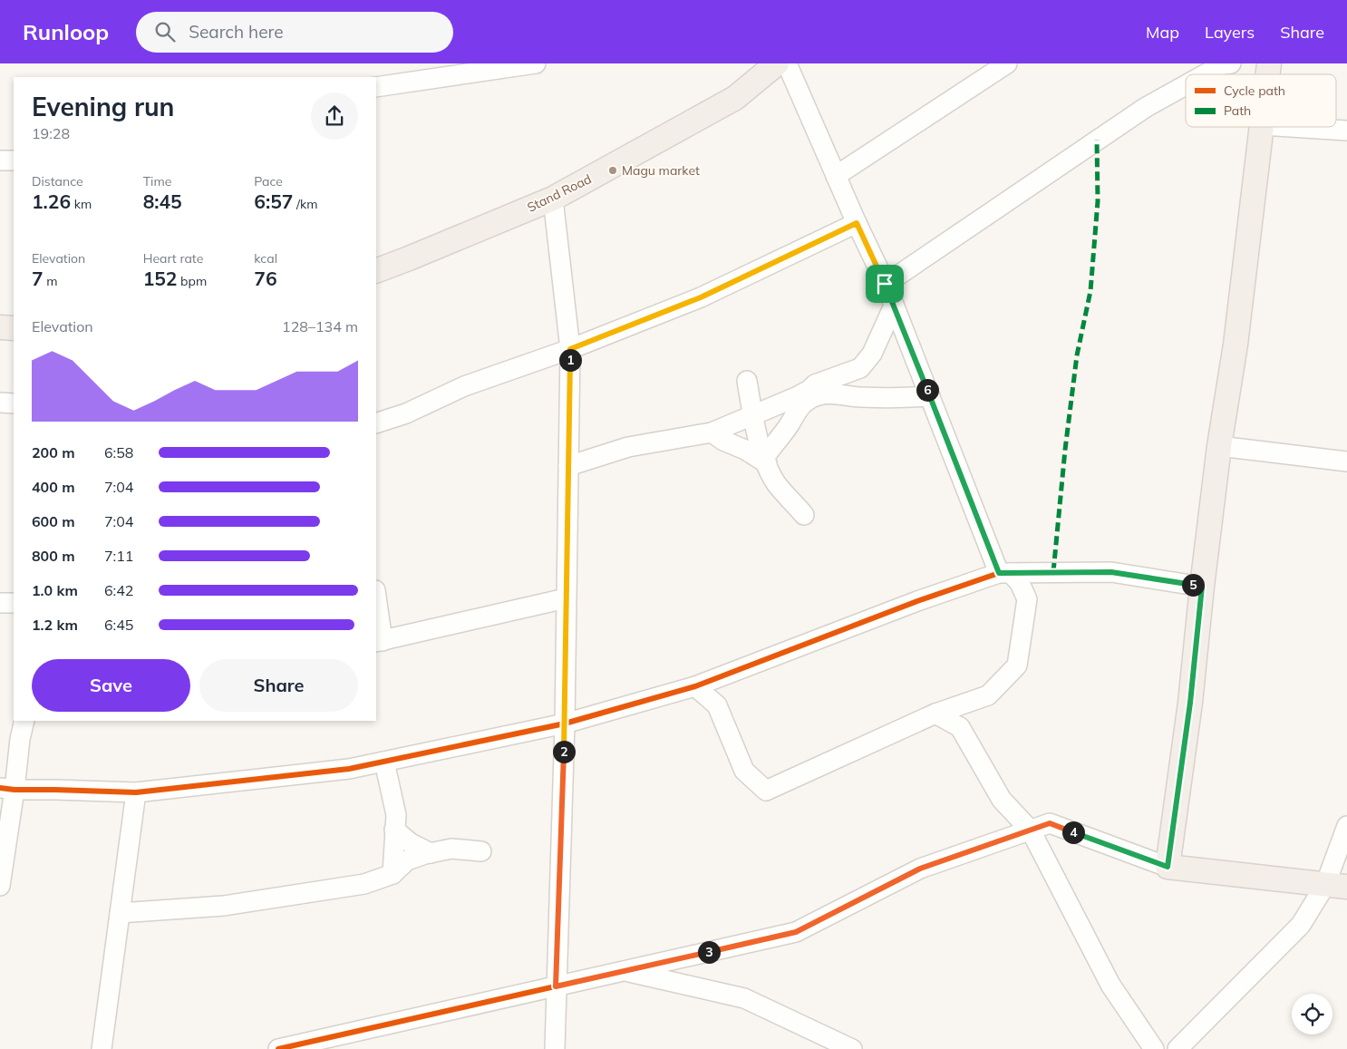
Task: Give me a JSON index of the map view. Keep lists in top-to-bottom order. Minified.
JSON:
{"streets":{"main road":["Stand Road"]},"places":["Magu market"],"legend":["Cycle path","Path"],"page":{"header":"Runloop","search":"Search here","nav":["Map","Layers","Share"],"heading":["Evening run","19:28"],"stats":[["Distance","1.26 km"],["Time","8:45"],["Pace","6:57 /km"],["Elevation","7 m"],["Heart rate","152 bpm"],["kcal","76"]],"chart":["Elevation","128–134 m"],"pins":["1","6","5","2","4","3"],"list":[{"name":"200 m","note":"6:58"},{"name":"400 m","note":"7:04"},{"name":"600 m","note":"7:04"},{"name":"800 m","note":"7:11"},{"name":"1.0 km","note":"6:42"},{"name":"1.2 km","note":"6:45"}],"buttons":["Save","Share"]}}
